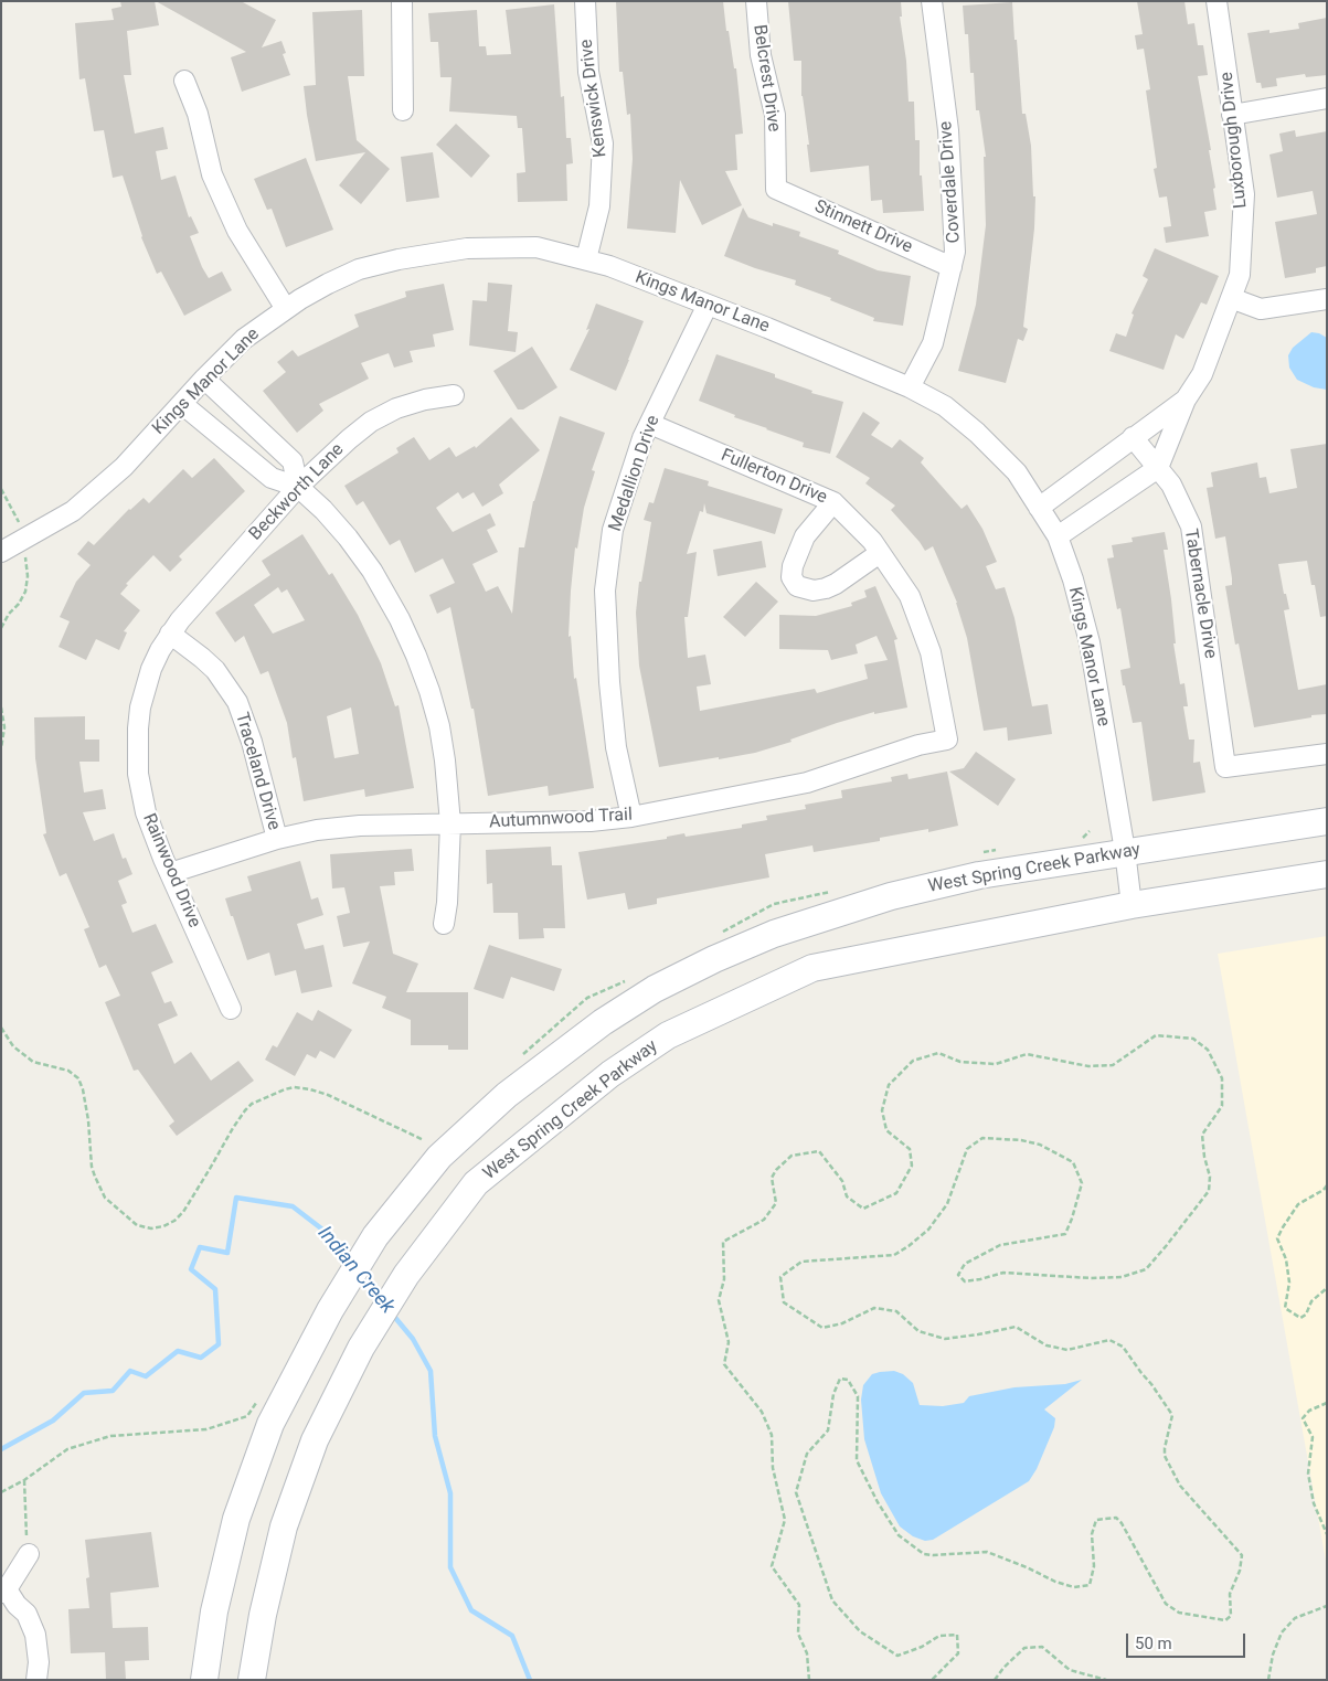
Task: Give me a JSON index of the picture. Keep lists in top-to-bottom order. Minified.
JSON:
{"streets":{"main road":["West Spring Creek Parkway"],"street":["Belcrest Drive","Kenswick Drive","Luxborough Drive","Coverdale Drive","Stinnett Drive","Kings Manor Lane","Medallion Drive","Fullerton Drive","Beckworth Lane","Tabernacle Drive","Traceland Drive","Autumnwood Trail","Rainwood Drive"]},"crossings":[["Belcrest Drive","Stinnett Drive"],["Kenswick Drive","Kings Manor Lane"],["Luxborough Drive","Kings Manor Lane"],["Luxborough Drive","Tabernacle Drive"],["Coverdale Drive","Stinnett Drive"],["Coverdale Drive","Kings Manor Lane"],["Kings Manor Lane","Medallion Drive"],["Kings Manor Lane","West Spring Creek Parkway"],["Medallion Drive","Fullerton Drive"],["Medallion Drive","Autumnwood Trail"],["Fullerton Drive","Autumnwood Trail"],["Beckworth Lane","Traceland Drive"],["Beckworth Lane","Rainwood Drive"],["Traceland Drive","Autumnwood Trail"],["Traceland Drive","Rainwood Drive"],["Autumnwood Trail","Rainwood Drive"]],"water":["Indian Creek"],"scale_bar":"50 m"}
